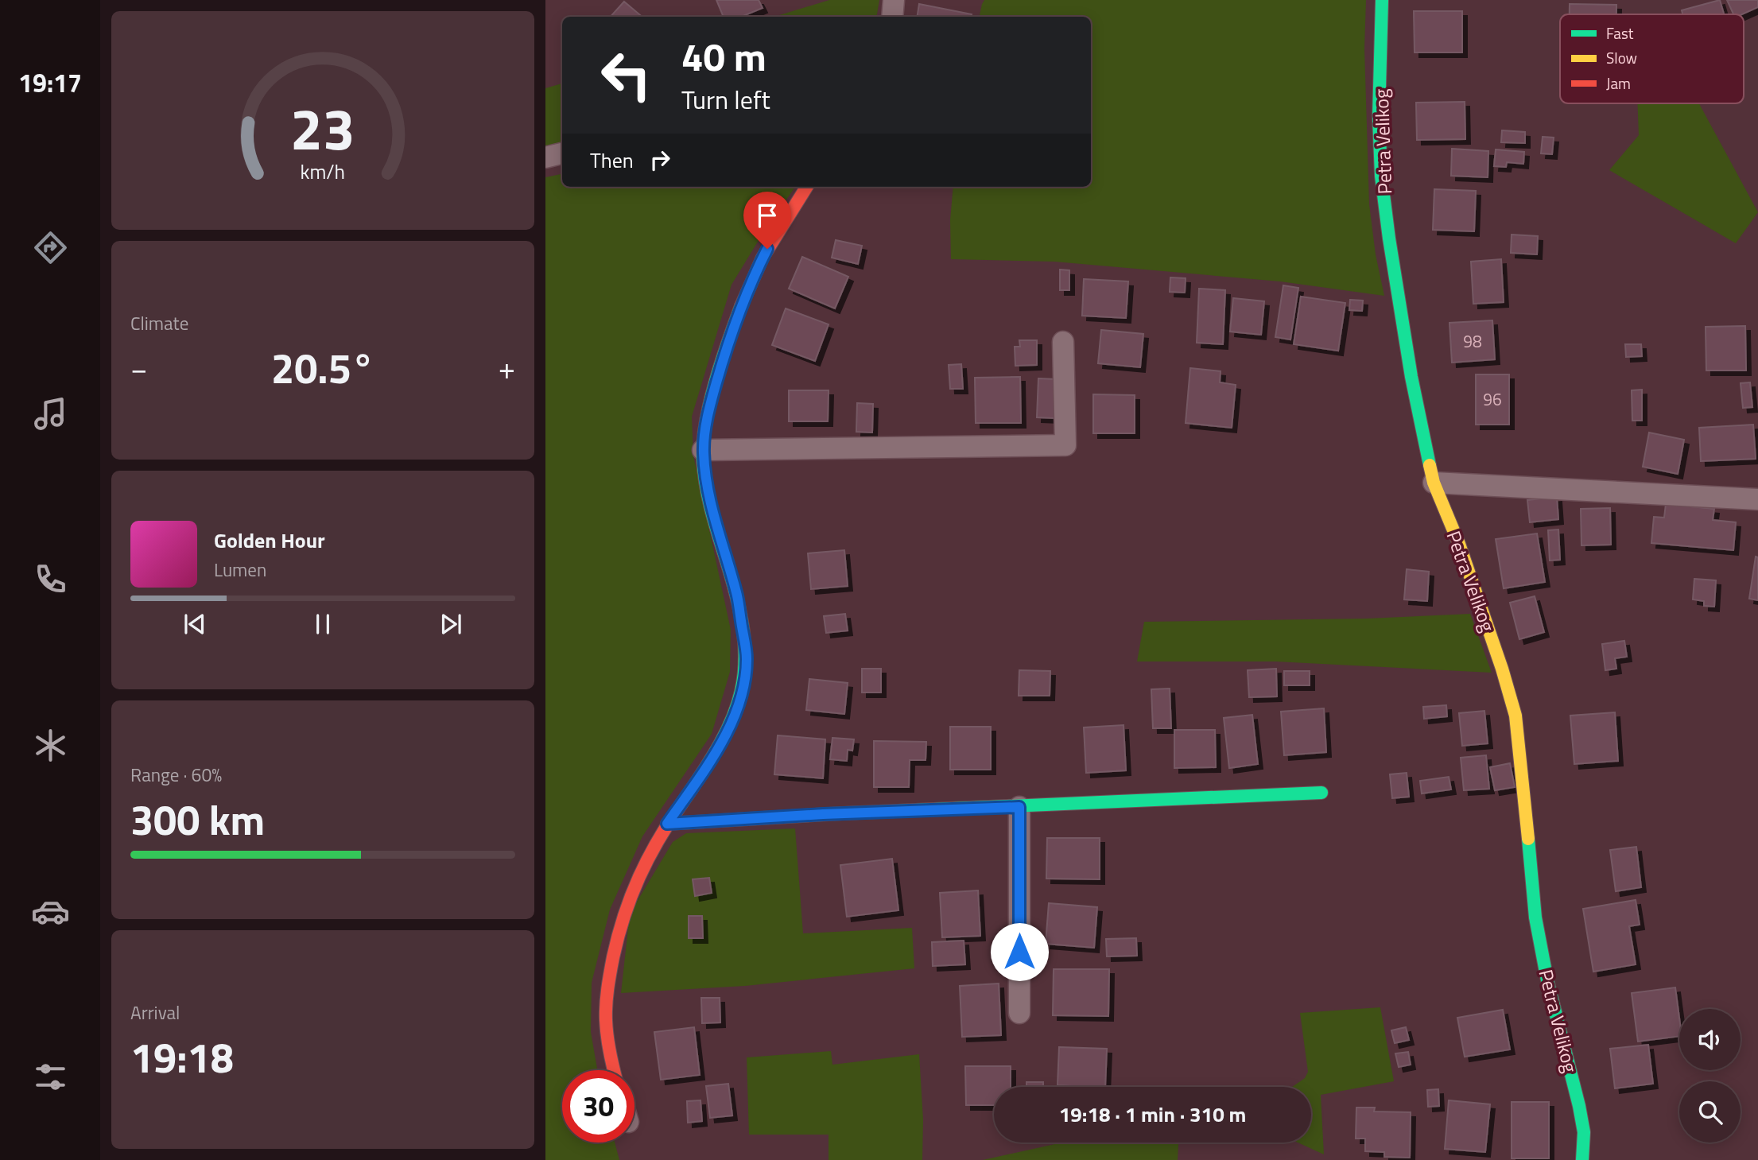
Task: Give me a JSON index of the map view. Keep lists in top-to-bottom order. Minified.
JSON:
{"streets":{"street":["Petra Velikog"]},"house_numbers":["98","96"],"legend":["Fast","Slow","Jam"],"page":{"tabs":"19:17","turn":["40 m","Turn left"],"then":"Then","tile":["Climate",["Range · 60%","300 km"],["Arrival","19:18"]],"heat":["−","20.5°","+"],"song":["Golden Hour","Lumen"],"limit":"30","trip":"19:18 · 1 min · 310 m","gauge":["23","km/h"]}}
